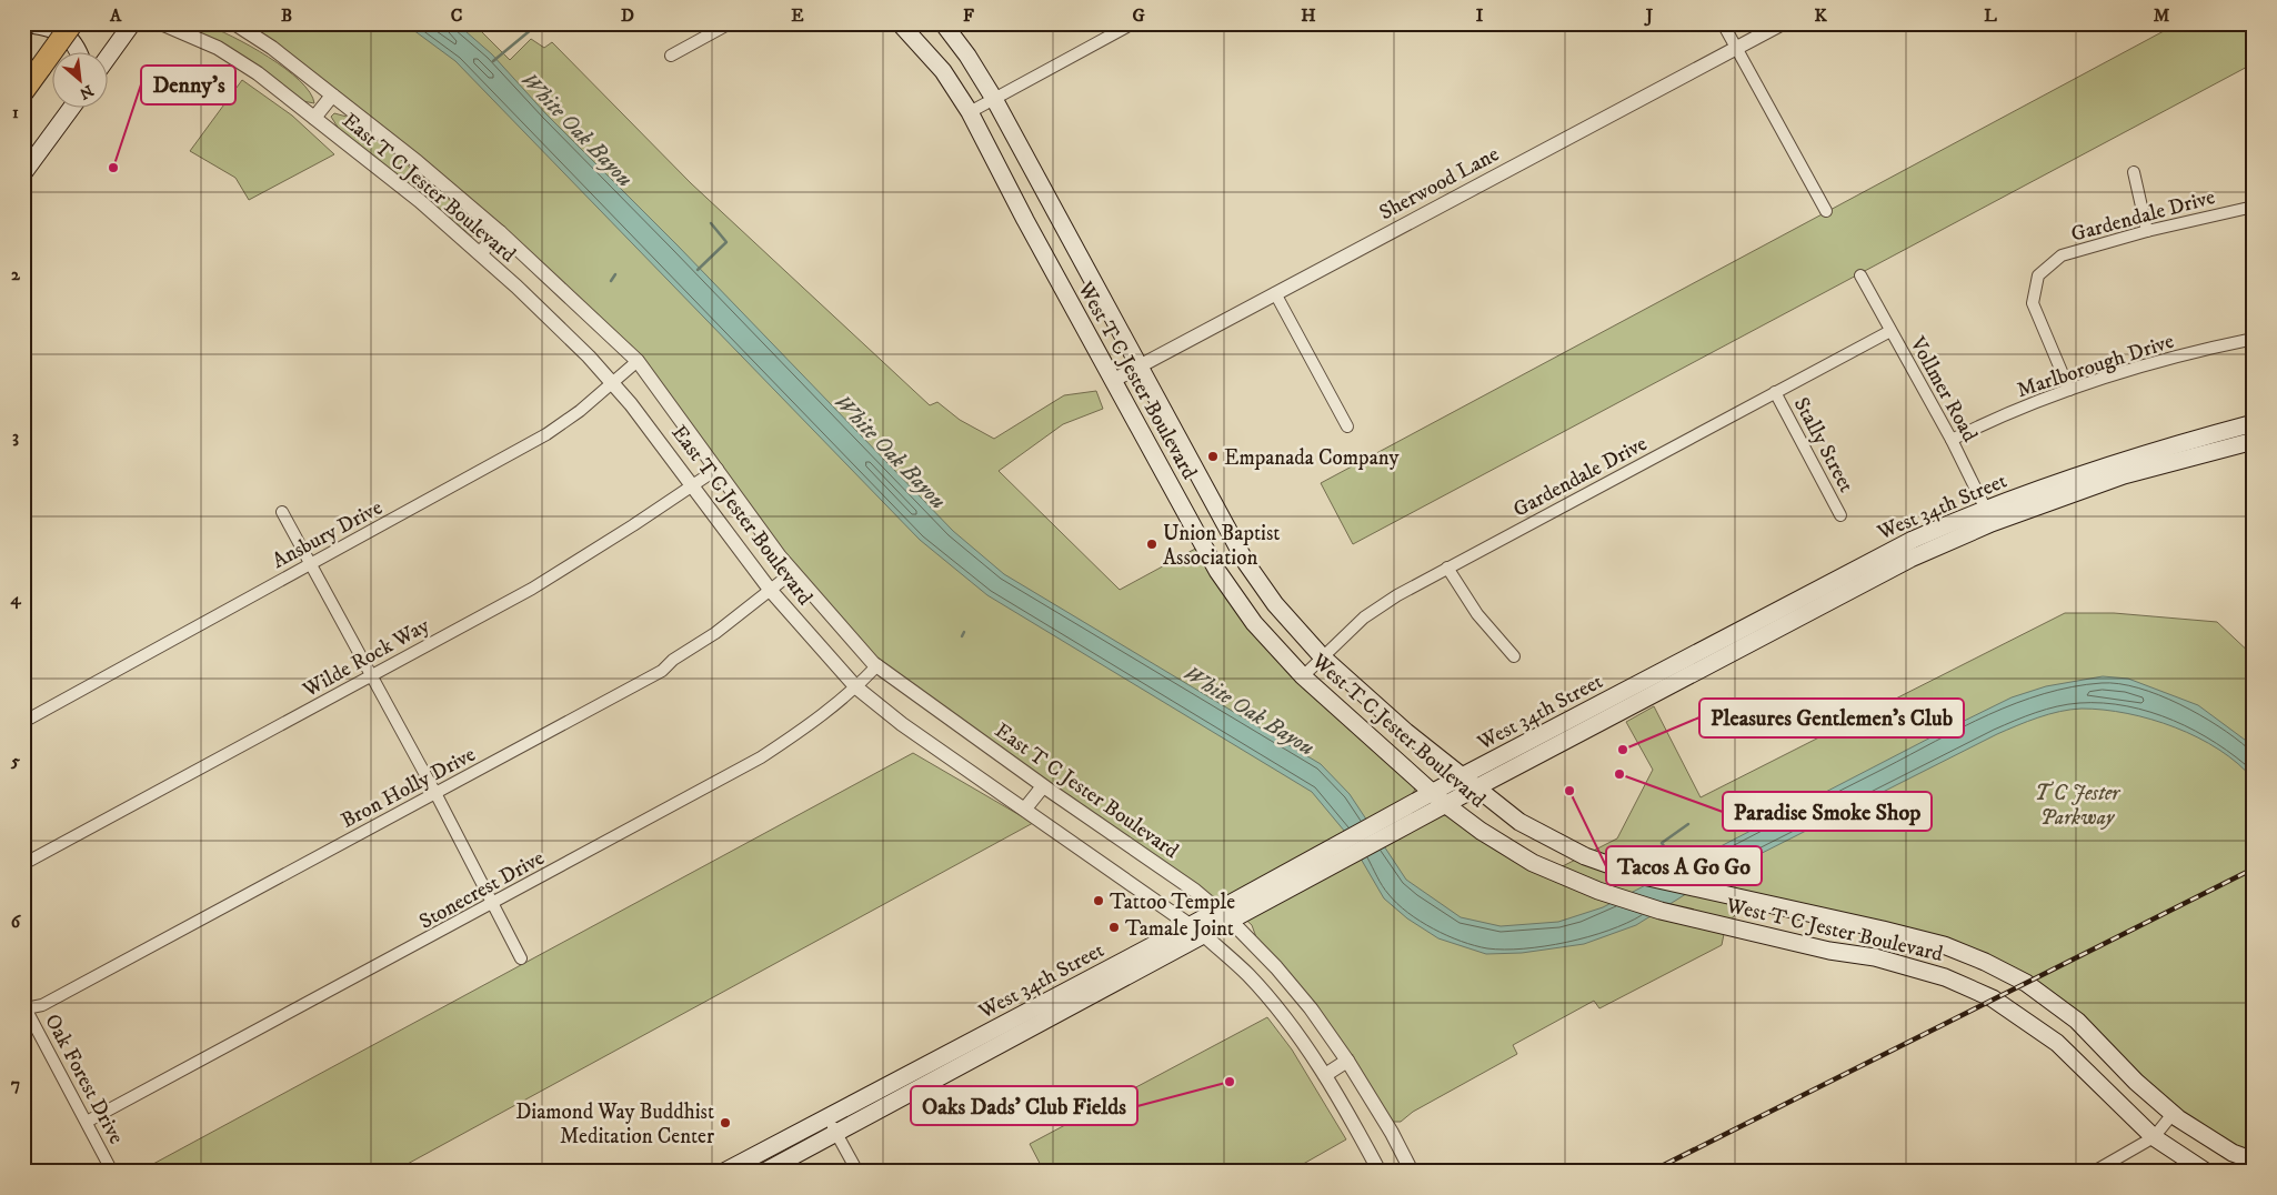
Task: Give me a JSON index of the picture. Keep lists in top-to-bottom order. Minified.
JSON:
{"streets":{"main road":["West T C Jester Boulevard","West 34th Street"],"street":["Sherwood Lane","East T C Jester Boulevard","Gardendale Drive","Marlborough Drive","Vollmer Road","Stally Street","Ansbury Drive","Wilde Rock Way","Bron Holly Drive","Stonecrest Drive","Oak Forest Drive"]},"crossings":[["Sherwood Lane","West T C Jester Boulevard"],["East T C Jester Boulevard","West 34th Street"],["East T C Jester Boulevard","Ansbury Drive"],["East T C Jester Boulevard","Wilde Rock Way"],["East T C Jester Boulevard","Bron Holly Drive"],["East T C Jester Boulevard","Stonecrest Drive"],["Gardendale Drive","Marlborough Drive"],["Gardendale Drive","West T C Jester Boulevard"],["Gardendale Drive","Vollmer Road"],["Gardendale Drive","Stally Street"],["Marlborough Drive","Vollmer Road"],["West T C Jester Boulevard","West 34th Street"],["Vollmer Road","West 34th Street"],["Bron Holly Drive","Oak Forest Drive"],["Stonecrest Drive","Oak Forest Drive"]],"water":["White Oak Bayou"],"parks":["T C Jester Parkway"],"places":["Denny's","Empanada Company","Union Baptist Association","Pleasures Gentlemen's Club","Paradise Smoke Shop","Tacos A Go Go","Tattoo Temple","Tamale Joint","Oaks Dads' Club Fields","Diamond Way Buddhist Meditation Center"],"north":"bottom right","grid":{"columns":["A","B","C","D","E","F","G","H","I","J","K","L","M"],"rows":["1","2","3","4","5","6","7"]}}
